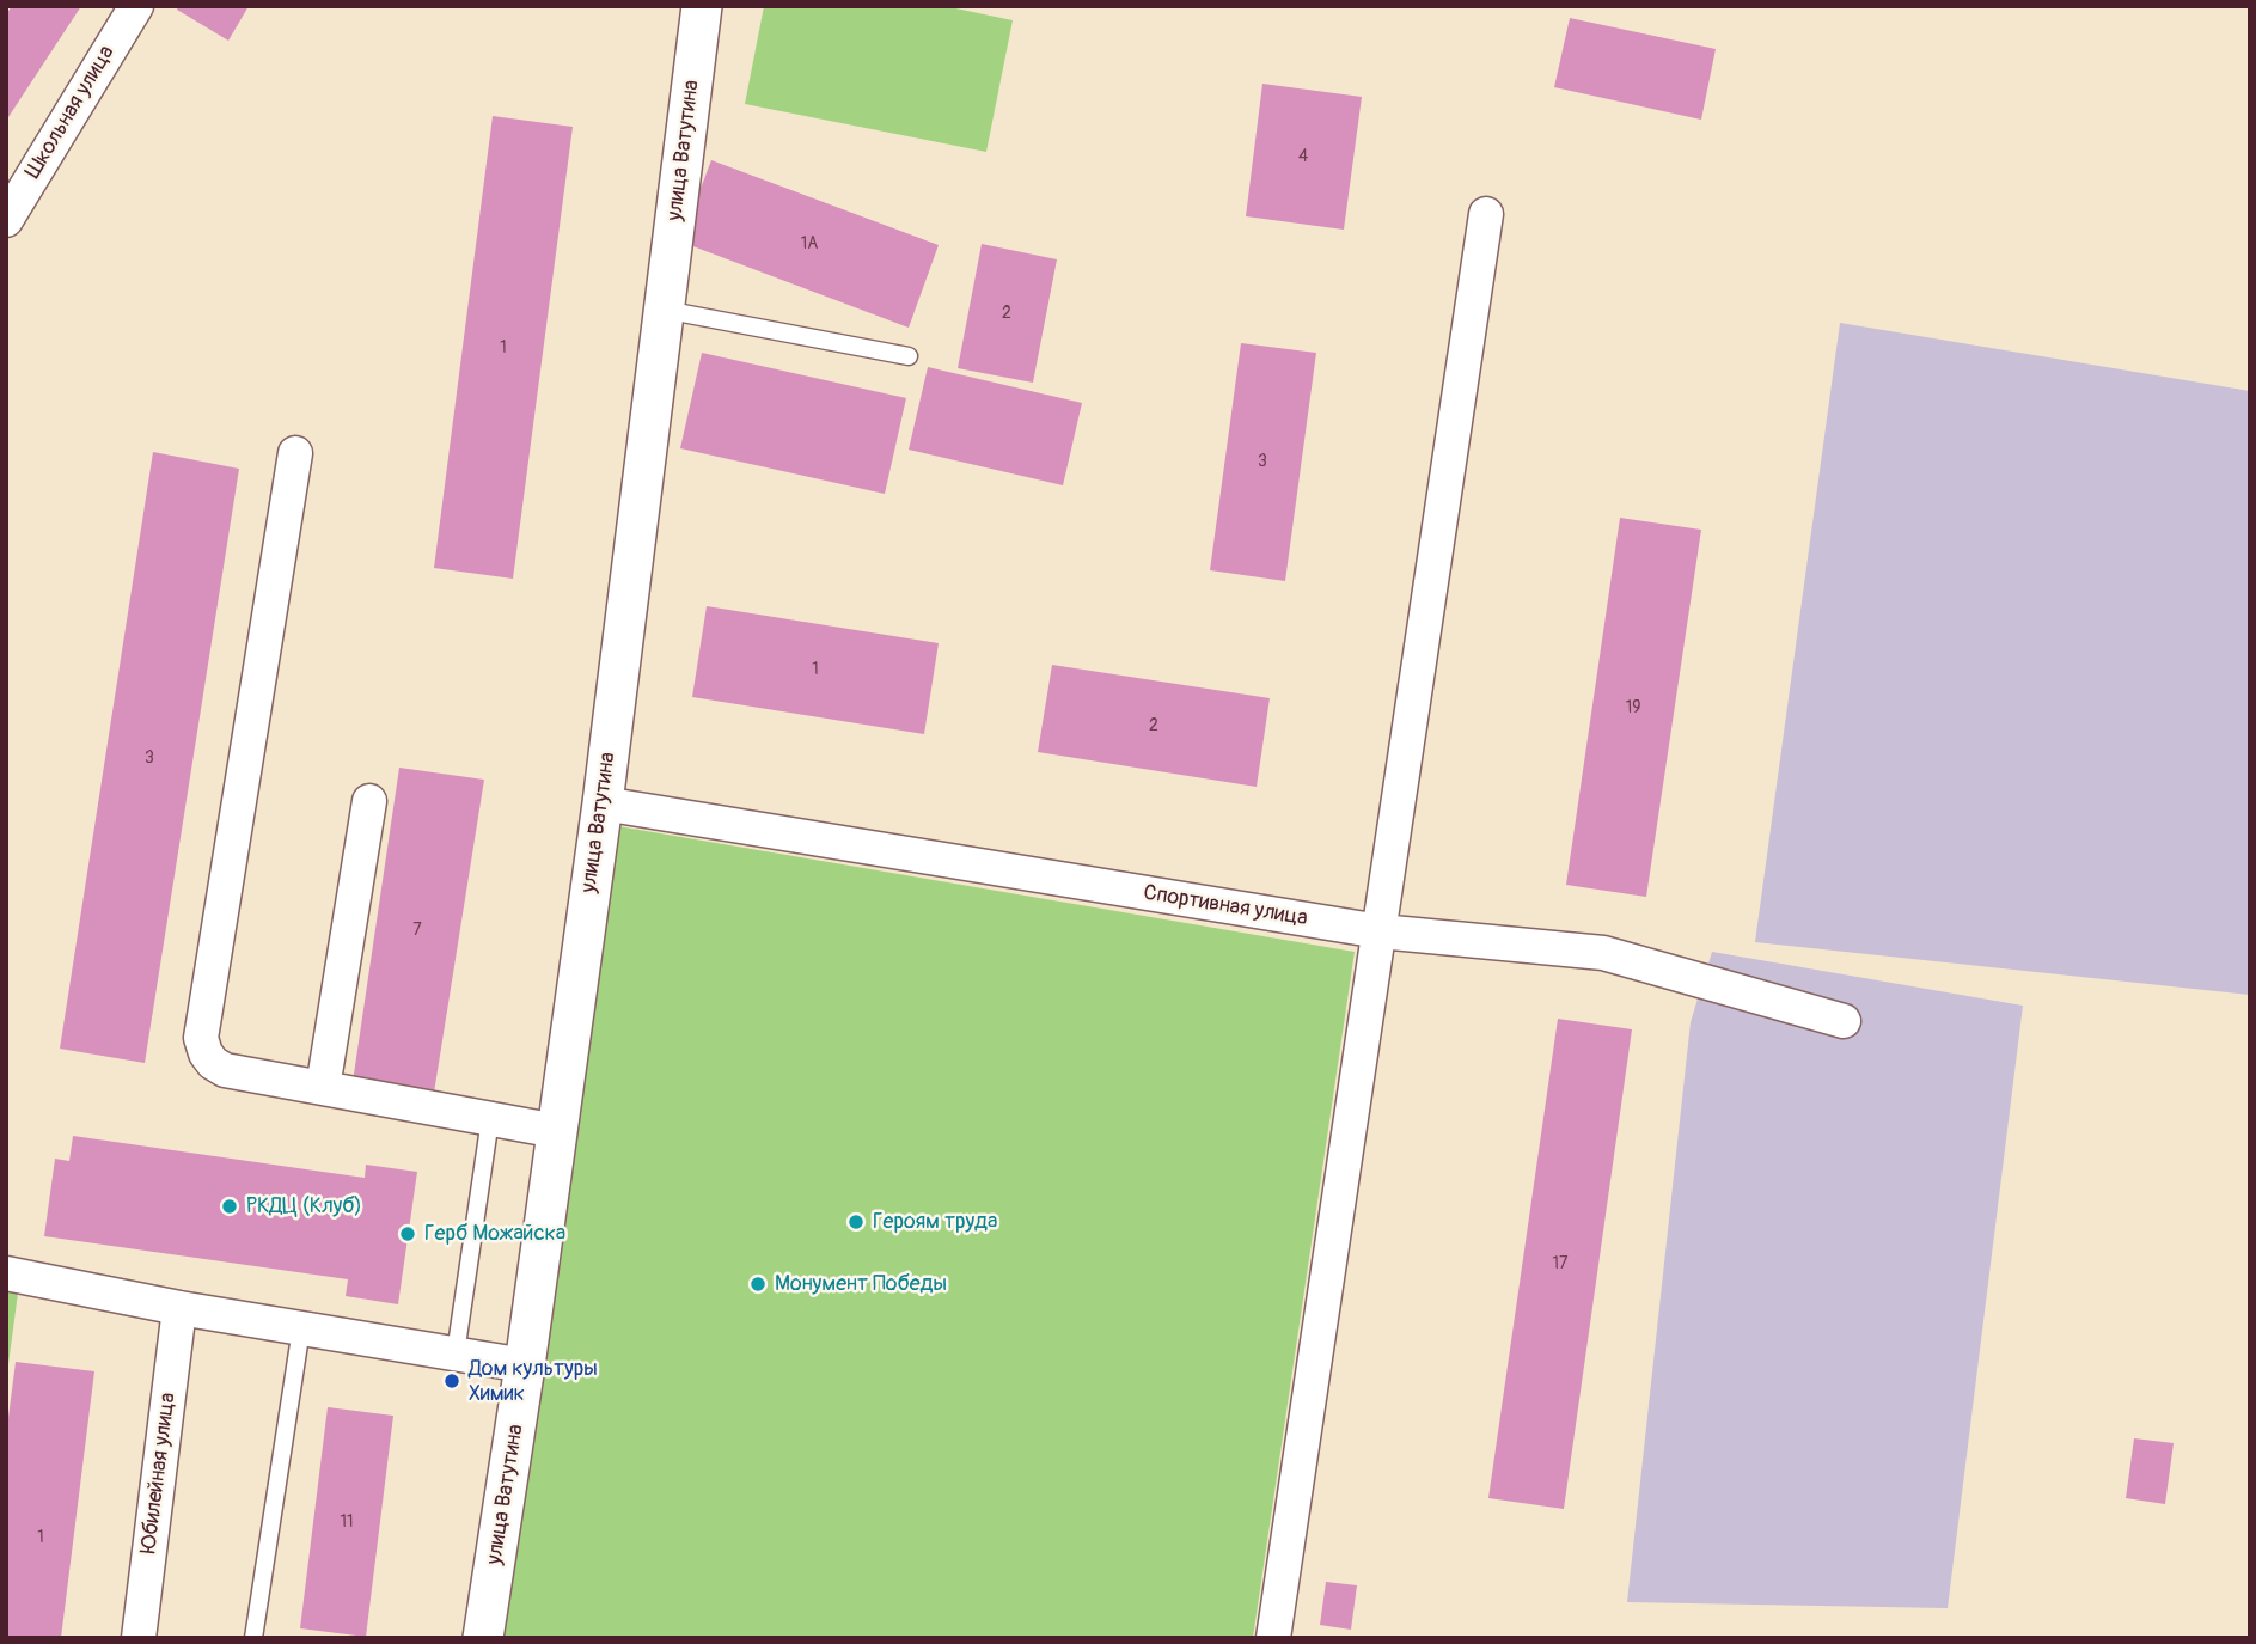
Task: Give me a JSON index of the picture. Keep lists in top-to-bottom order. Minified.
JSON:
{"streets":{"street":["Школьная улица","улица Ватутина","Спортивная улица","Юбилейная улица"]},"crossings":[["улица Ватутина","Спортивная улица"]],"places":["РКДЦ (Клуб)","Героям труда","Герб Можайска","Монумент Победы","Дом культуры Химик"],"house_numbers":["4","1А","2","1","3","1","19","2","3","7","17","11","1"]}
